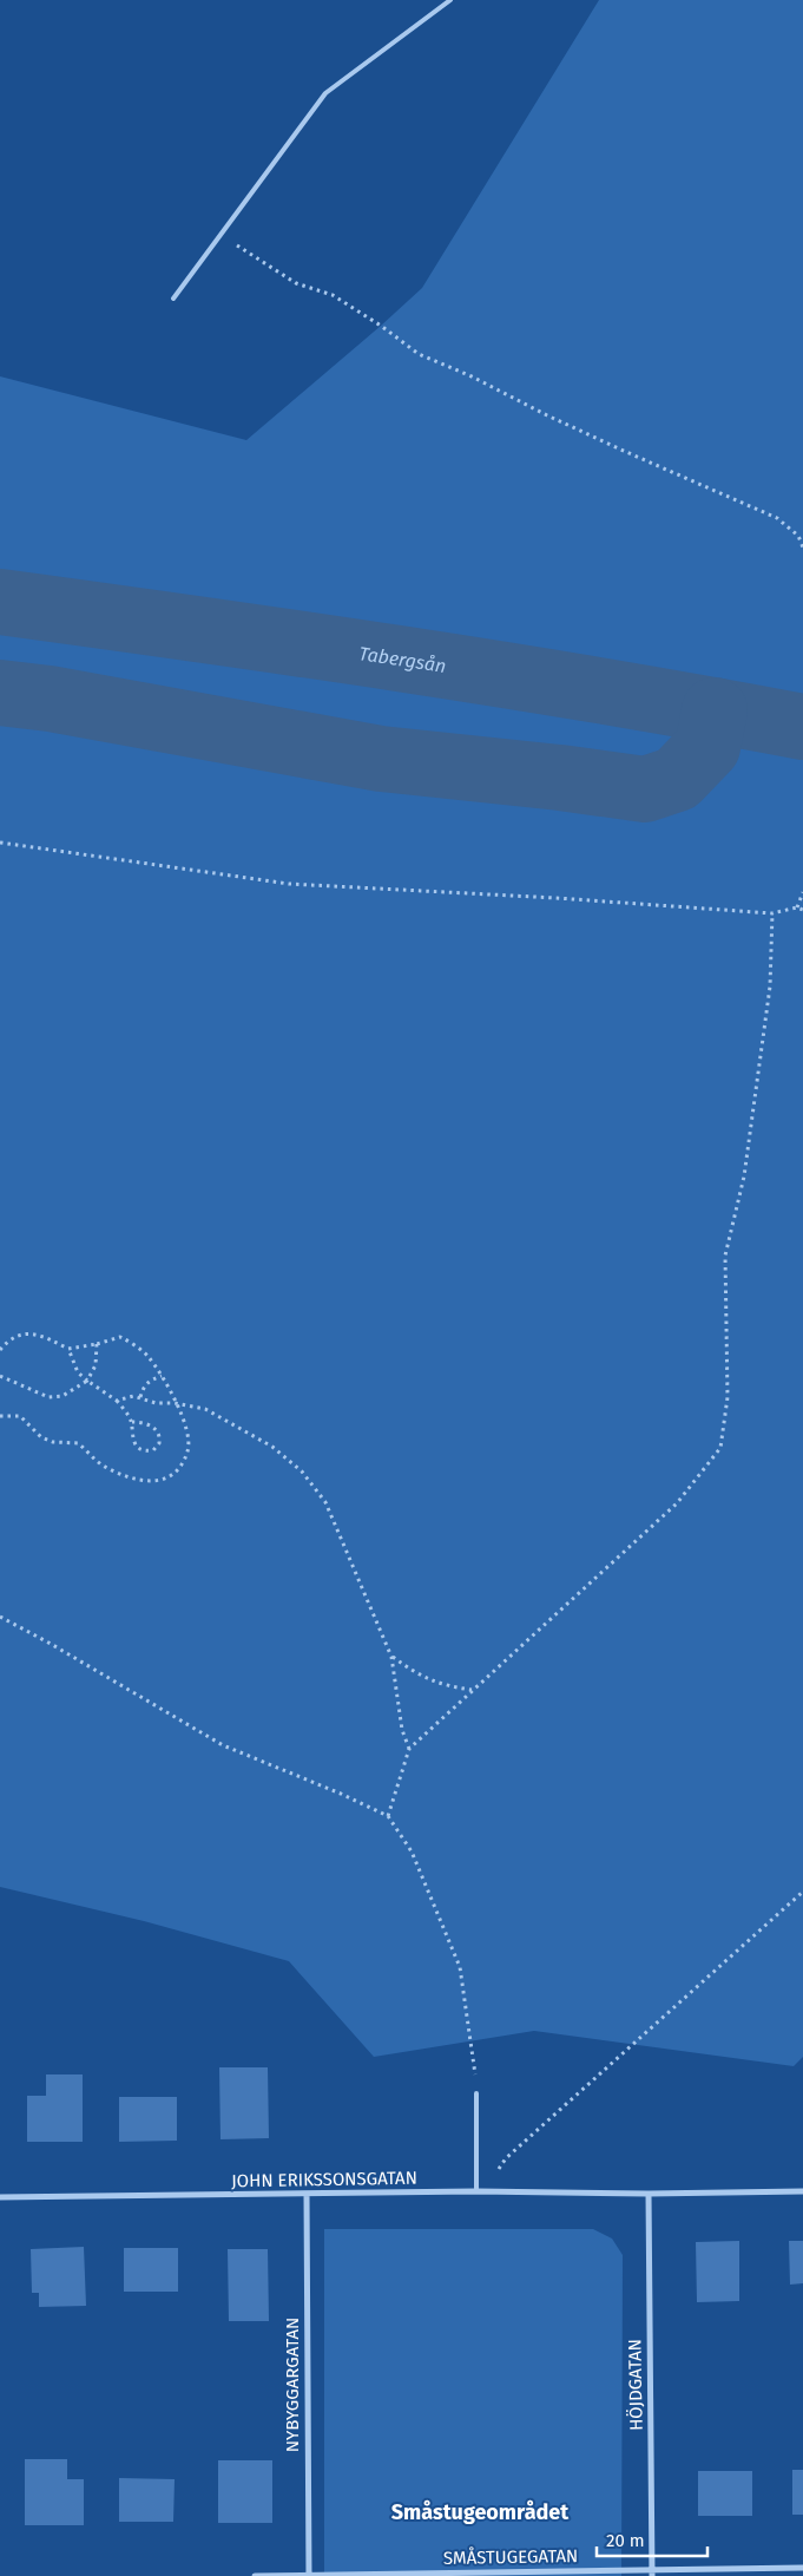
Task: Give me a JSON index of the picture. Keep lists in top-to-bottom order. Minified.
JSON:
{"streets":{"street":["JOHN ERIKSSONSGATAN","NYBYGGARGATAN","HÖJDGATAN","SMÅSTUGEGATAN"]},"crossings":[["JOHN ERIKSSONSGATAN","NYBYGGARGATAN"],["JOHN ERIKSSONSGATAN","HÖJDGATAN"],["NYBYGGARGATAN","SMÅSTUGEGATAN"],["HÖJDGATAN","SMÅSTUGEGATAN"]],"districts":["Småstugeområdet"],"water":["Tabergsån"],"scale_bar":"20 m"}
